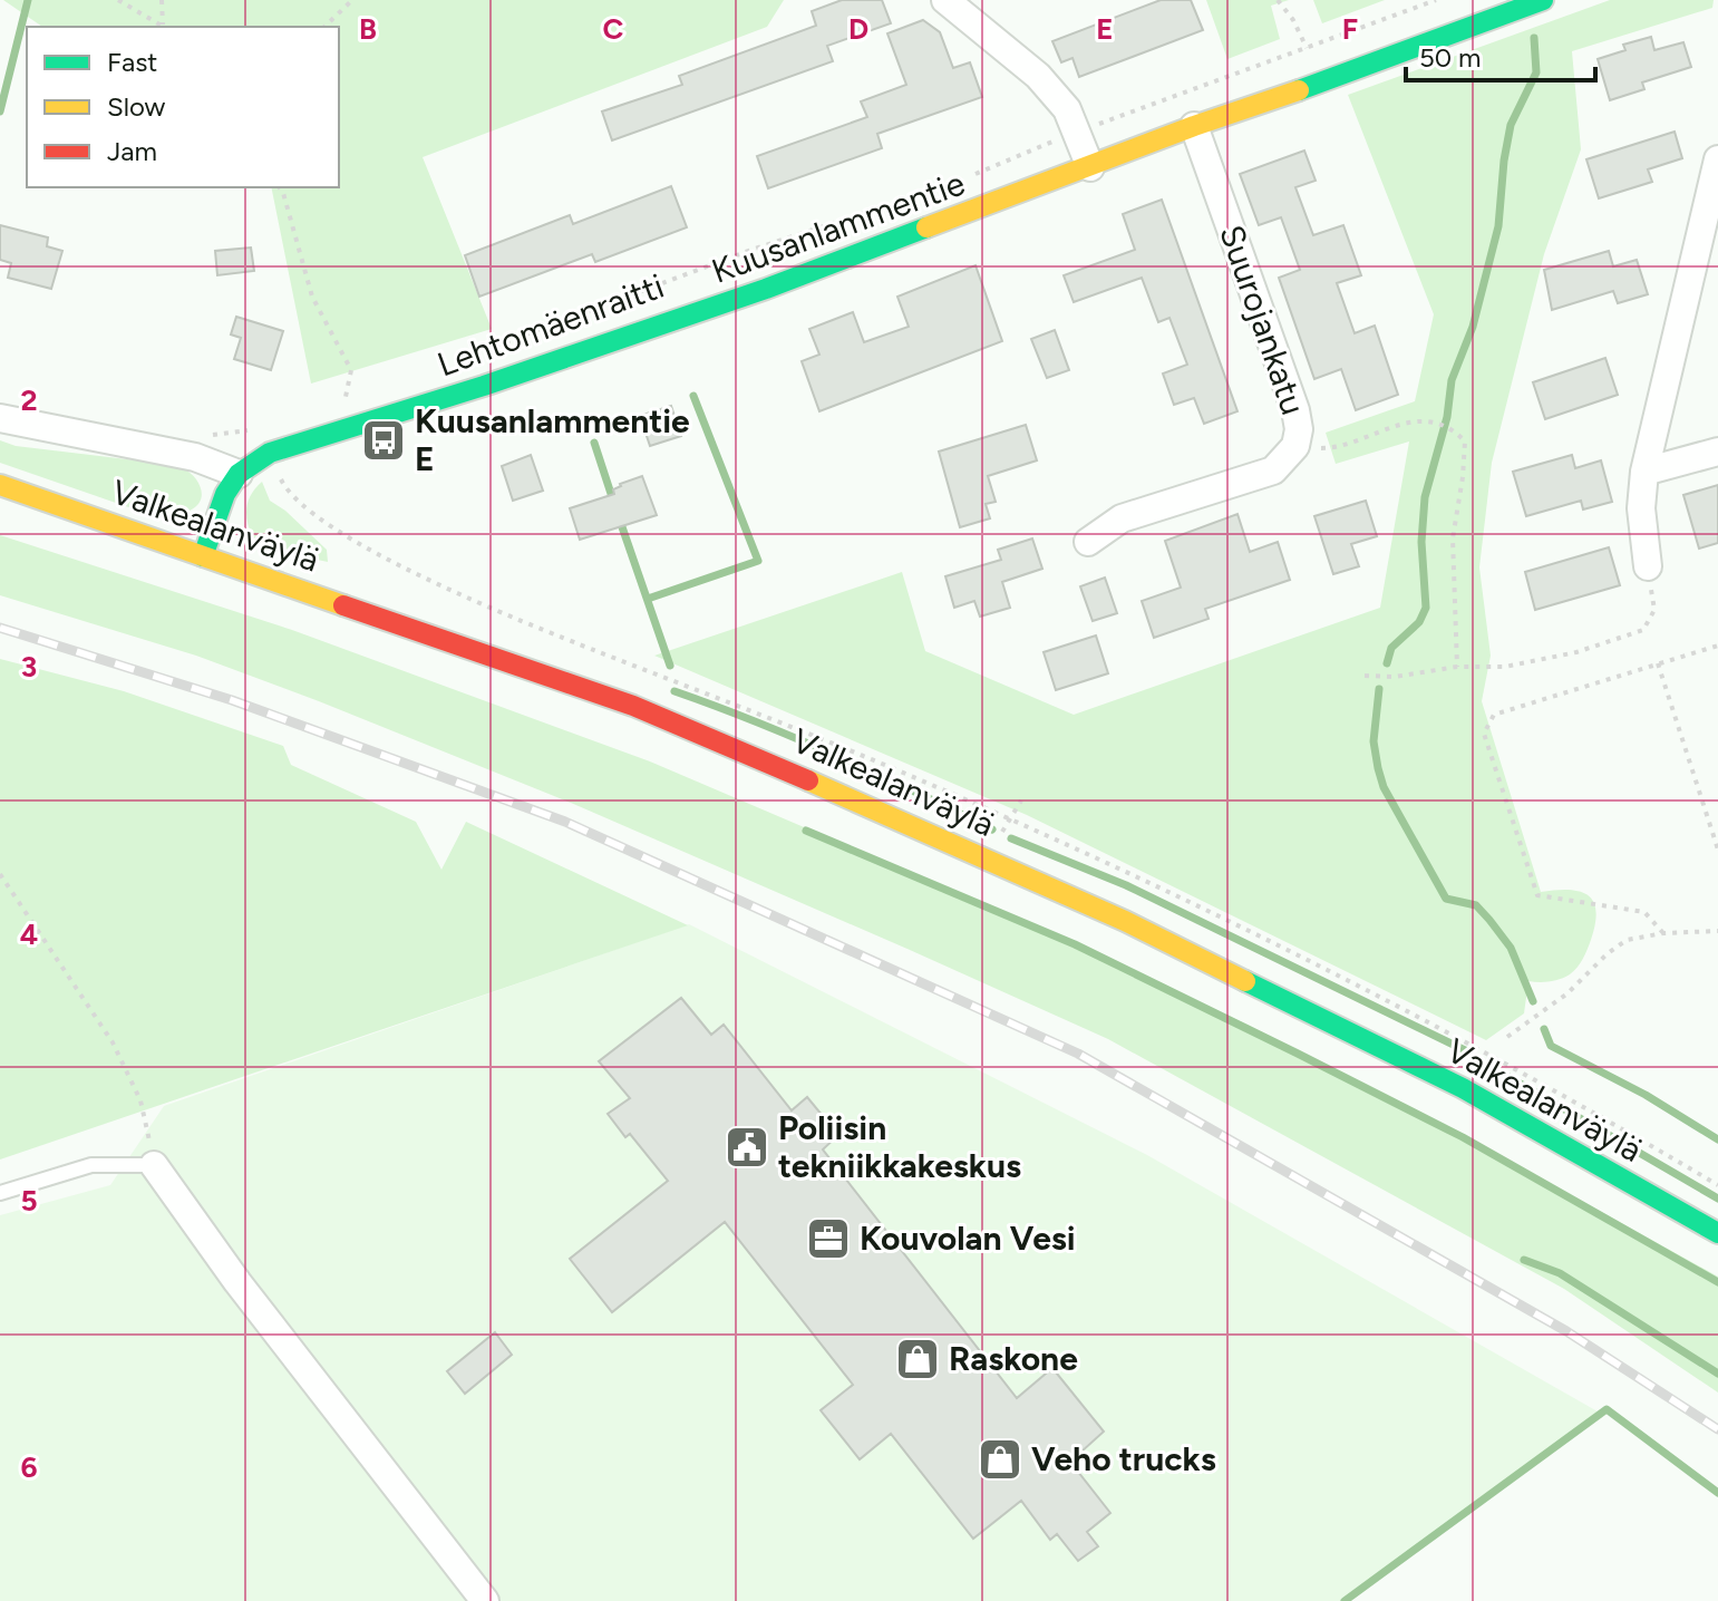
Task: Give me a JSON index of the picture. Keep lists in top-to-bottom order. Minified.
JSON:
{"streets":{"main road":["Kuusanlammentie","Valkealanväylä"],"street":["Suurojankatu"],"path":["Lehtomäenraitti"]},"crossings":[["Kuusanlammentie","Suurojankatu"]],"places":{"bus stop":["Kuusanlammentie E"],"public building":["Poliisin tekniikkakeskus"],"office":["Kouvolan Vesi"],"shop":["Raskone","Veho trucks"]},"legend":["Fast","Slow","Jam"],"scale_bar":"50 m","grid":{"columns":["B","C","D","E","F"],"rows":["2","3","4","5","6"]}}
